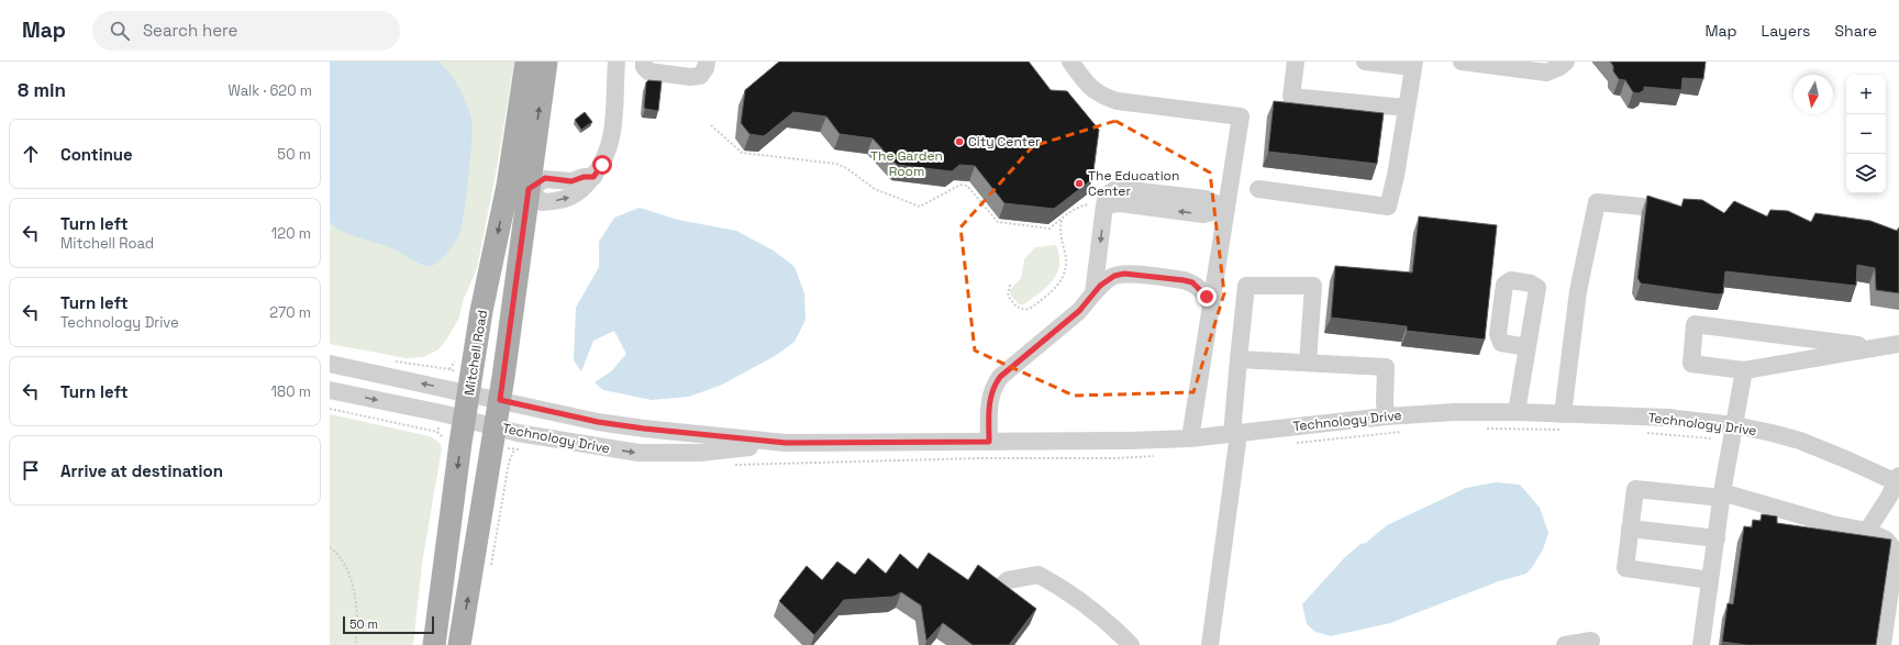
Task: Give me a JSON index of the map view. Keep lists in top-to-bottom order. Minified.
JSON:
{"streets":{"main road":["Mitchell Road"],"street":["Technology Drive"]},"crossings":[["Mitchell Road","Technology Drive"]],"parks":["The Garden Room"],"places":["City Center","The Education Center"],"scale_bar":"50 m","north":"bottom","page":{"header":"Map","search":"Search here","nav":["Map","Layers","Share"],"heading":["8 min","Walk · 620 m"],"map_buttons":["+","−"],"list":[["Continue","50 m"],["Turn left","Mitchell Road","120 m"],["Turn left","Technology Drive","270 m"],["Turn left","180 m"],"Arrive at destination"],"scale":"50 m"}}
